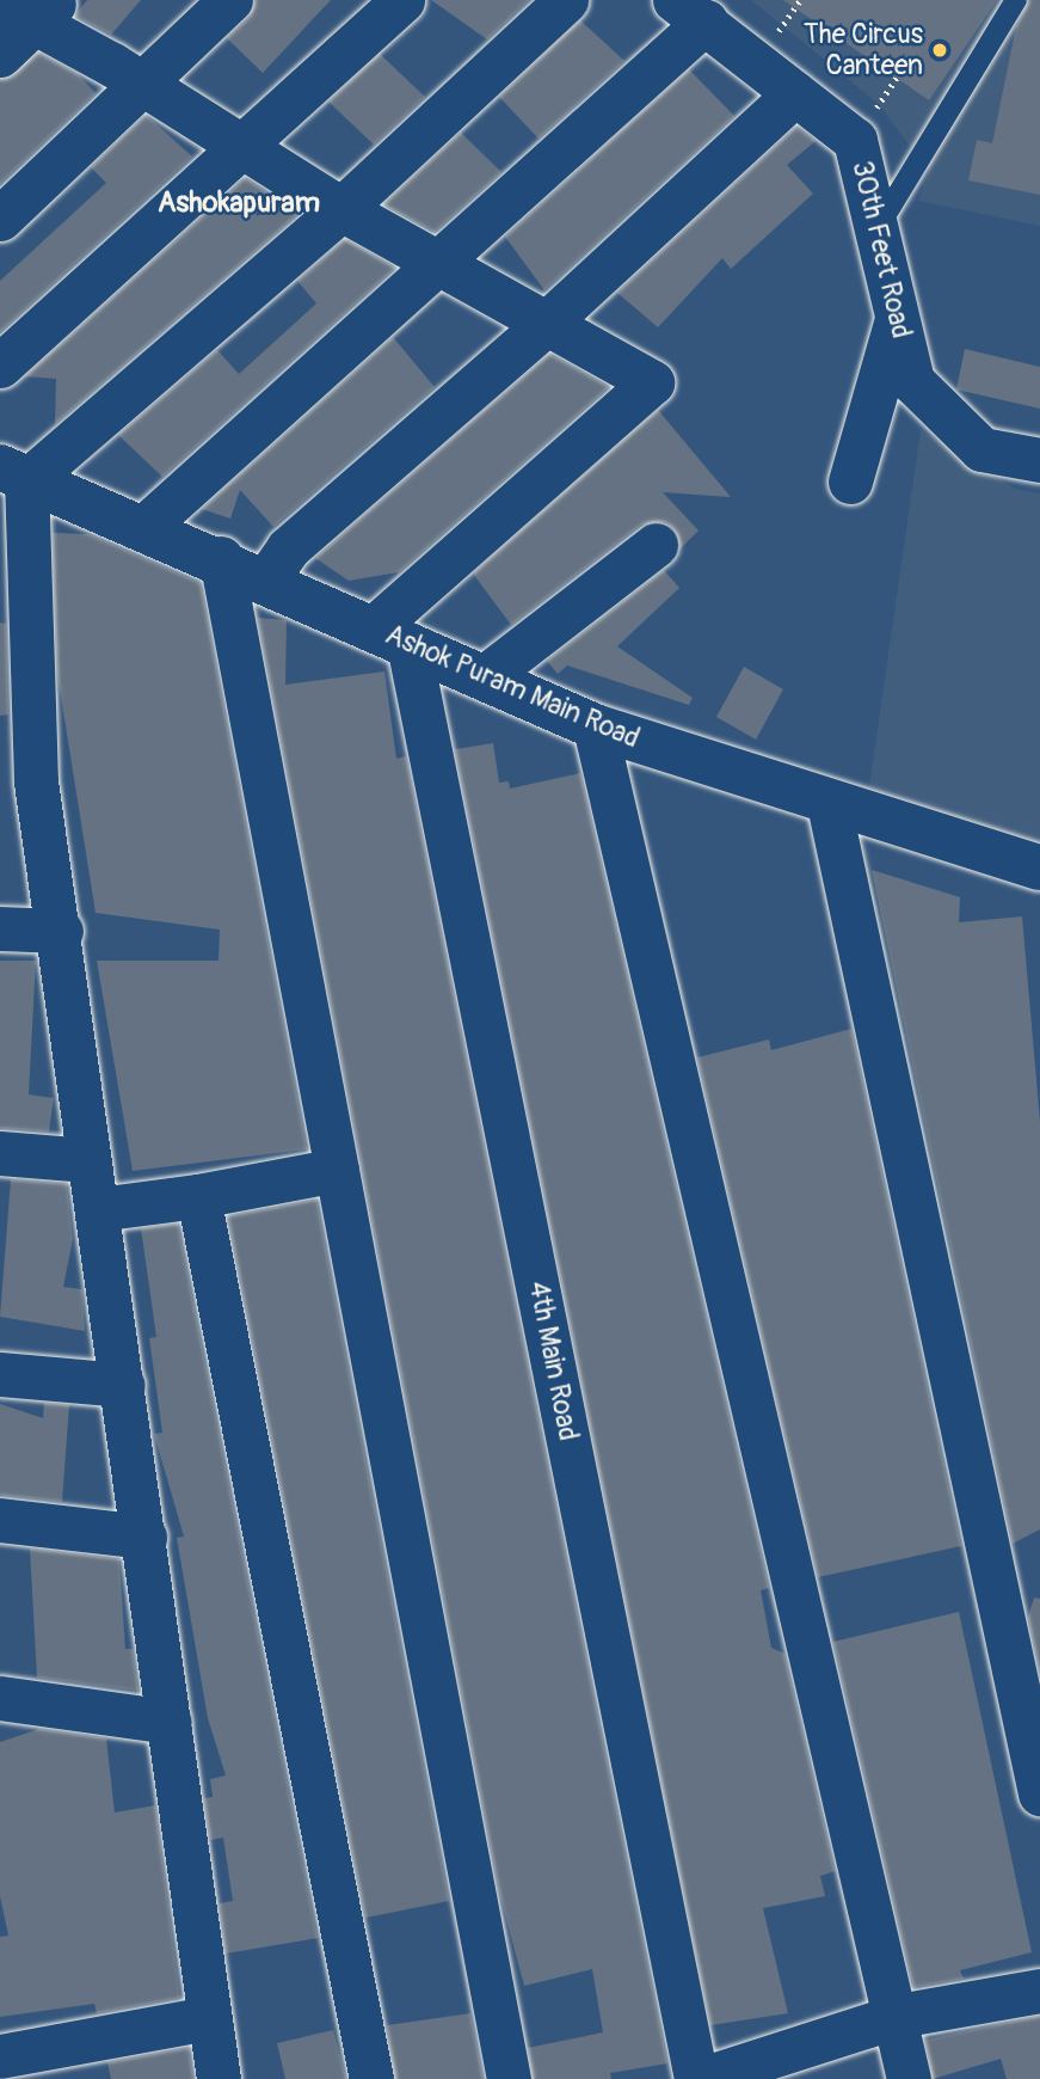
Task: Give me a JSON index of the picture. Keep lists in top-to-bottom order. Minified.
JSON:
{"streets":{"street":["30th Feet Road","Ashok Puram Main Road","4th Main Road"]},"crossings":[["Ashok Puram Main Road","4th Main Road"]],"districts":["Ashokapuram"],"places":["The Circus Canteen"]}
